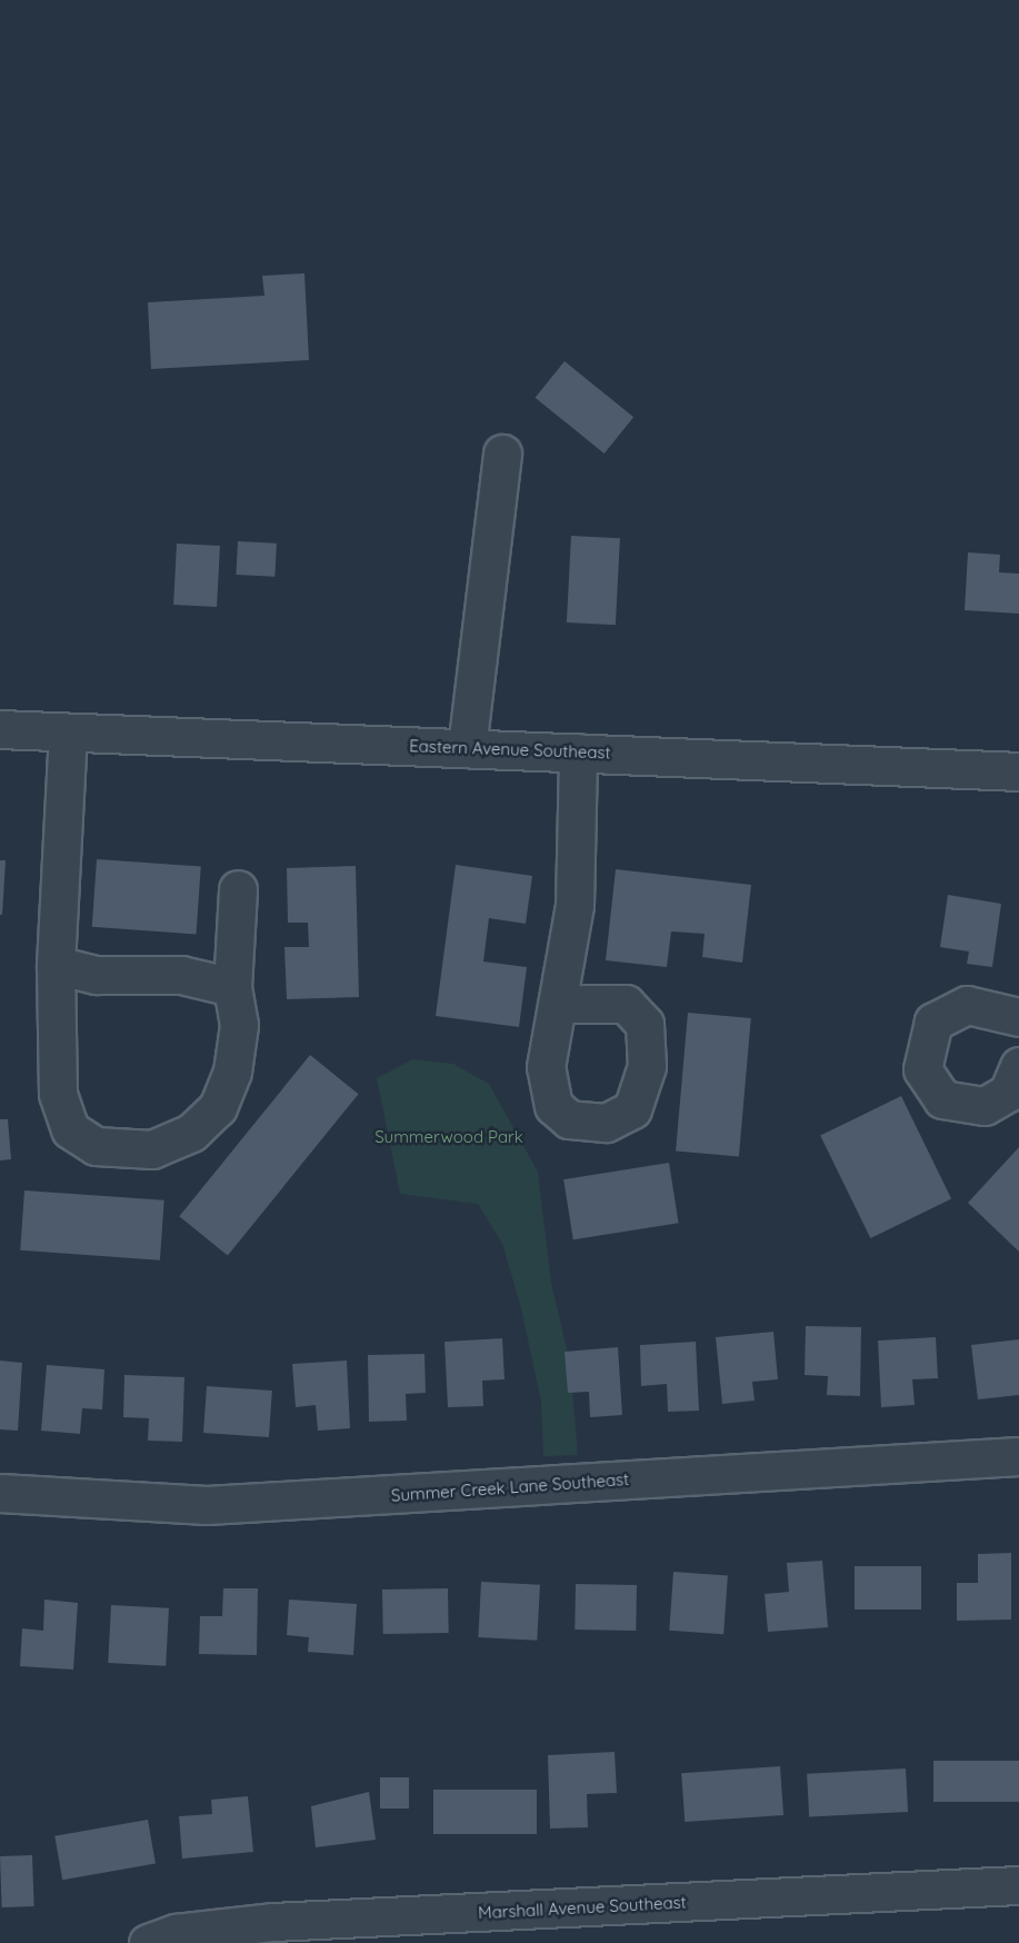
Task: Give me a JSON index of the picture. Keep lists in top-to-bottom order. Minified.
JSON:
{"streets":{"street":["Eastern Avenue Southeast","Summer Creek Lane Southeast","Marshall Avenue Southeast"]},"parks":["Summerwood Park"]}
